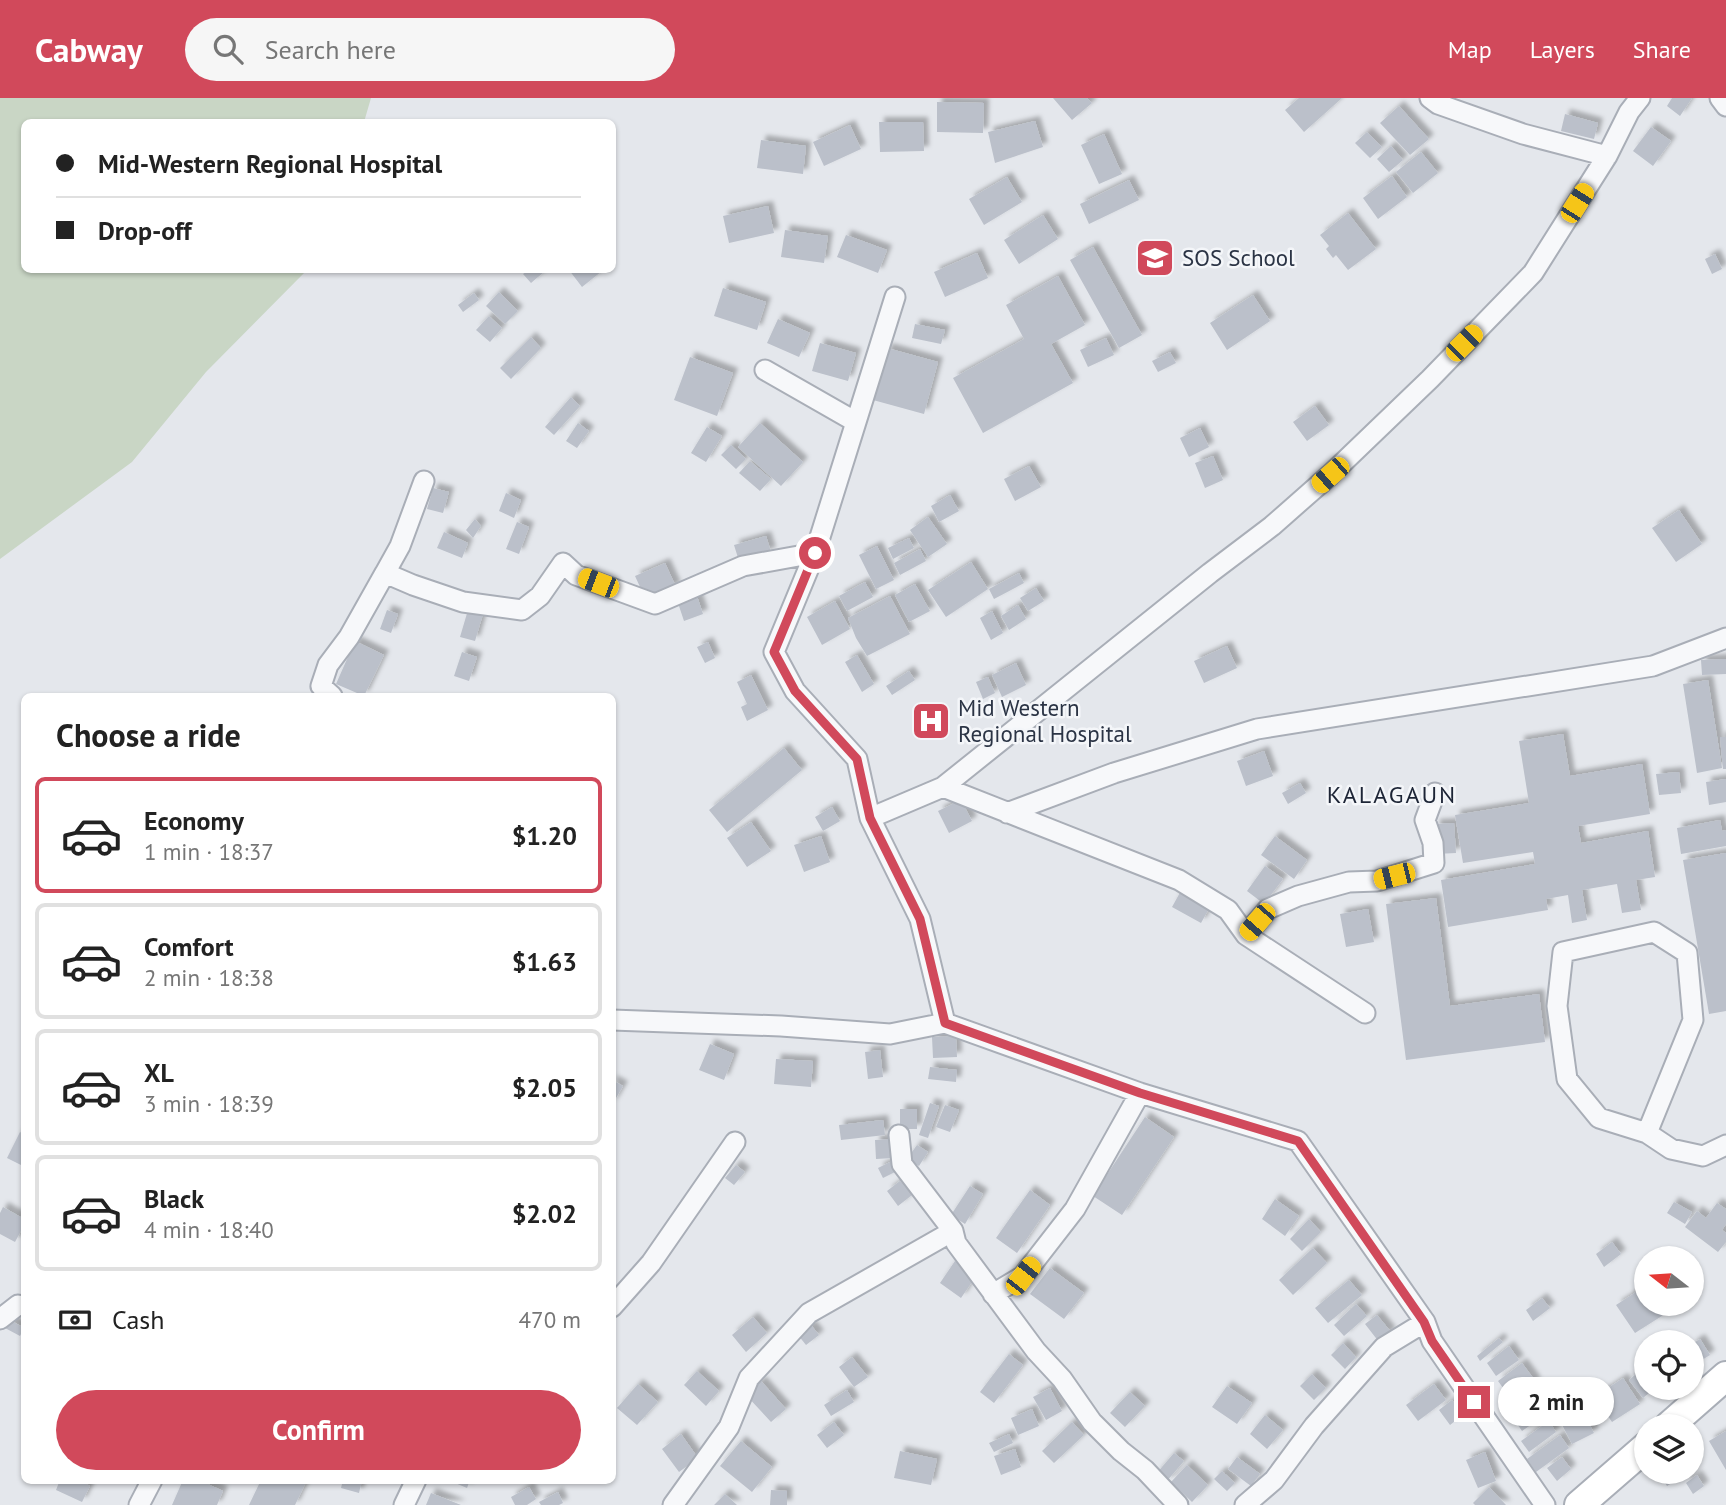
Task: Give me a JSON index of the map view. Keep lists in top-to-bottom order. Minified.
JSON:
{"districts":["KALAGAUN"],"places":{"school or university":["SOS School"],"hospital":["Mid Western Regional Hospital"]},"north":"left","page":{"header":"Cabway","search":"Search here","nav":["Map","Layers","Share"],"banner":["Mid-Western Regional Hospital","Drop-off"],"heading":"Choose a ride","list":[{"name":"Economy","note":"1 min · 18:37","value":"$1.20"},{"name":"Comfort","note":"2 min · 18:38","value":"$1.63"},{"name":"XL","note":"3 min · 18:39","value":"$2.05"},{"name":"Black","note":"4 min · 18:40","value":"$2.02"}],"pay":["Cash","470 m"],"buttons":"Confirm","bubble":"2 min"}}
